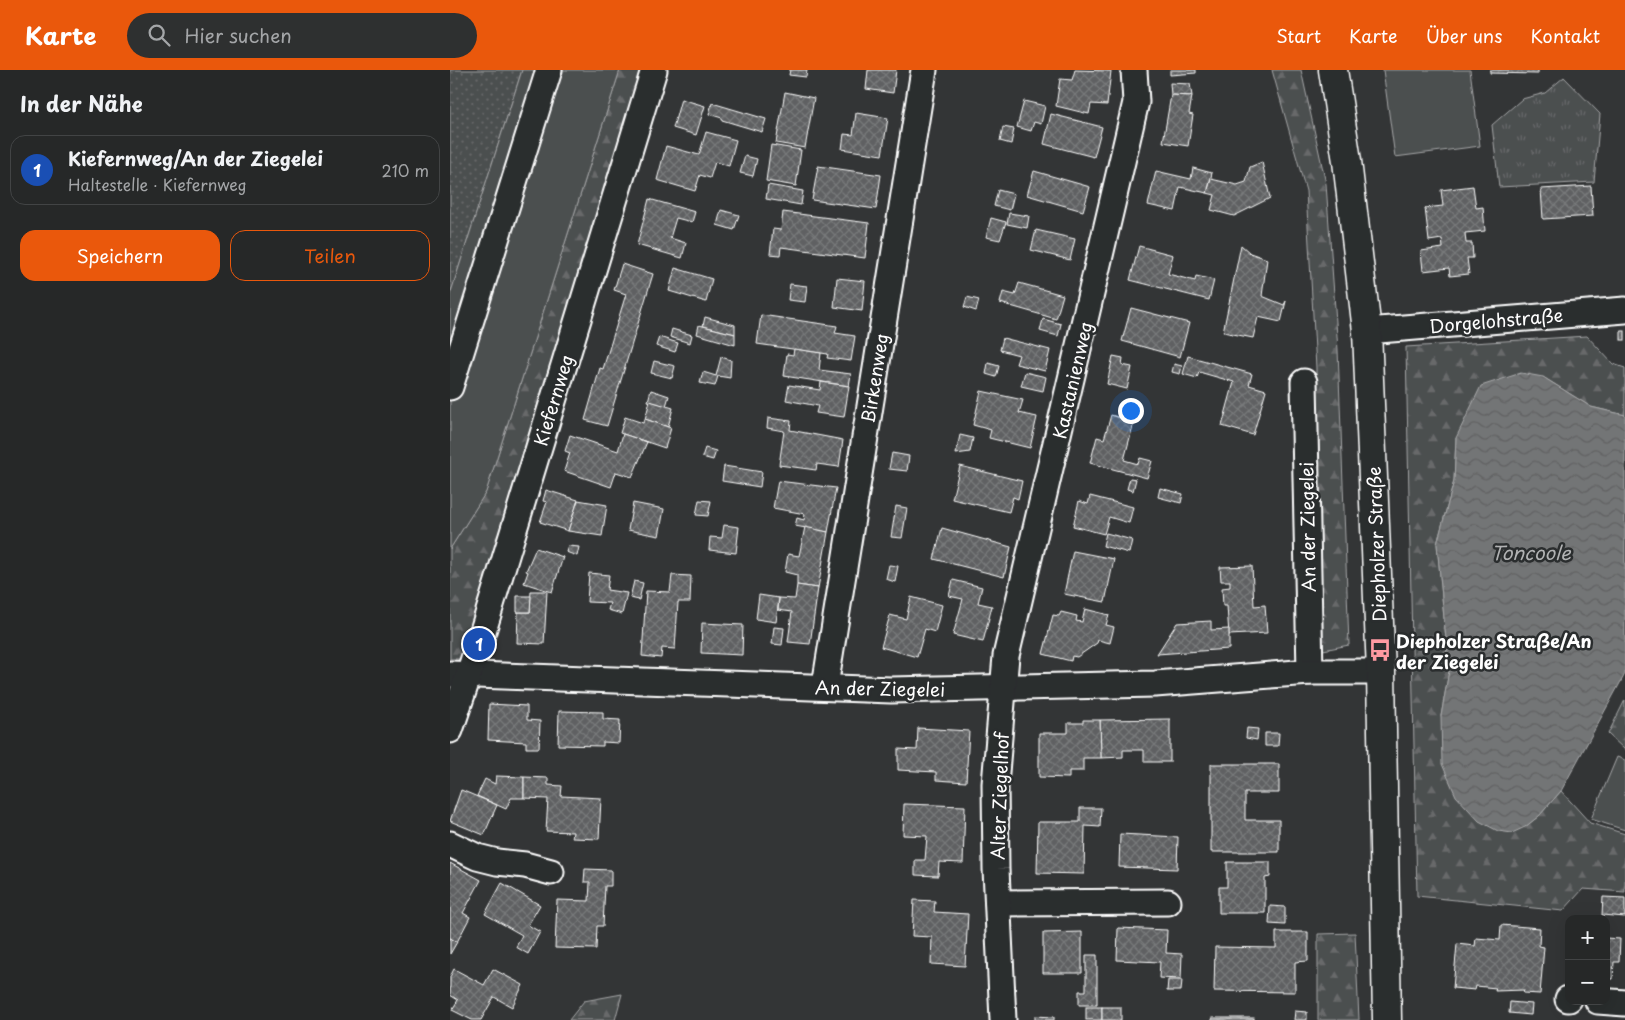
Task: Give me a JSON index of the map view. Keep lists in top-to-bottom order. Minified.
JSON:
{"streets":{"main road":["Diepholzer Straße"],"street":["Dorgelohstraße","Birkenweg","Kastanienweg","Kiefernweg","An der Ziegelei","Alter Ziegelhof"]},"crossings":[["Dorgelohstraße","Diepholzer Straße"],["Birkenweg","An der Ziegelei"],["Kastanienweg","An der Ziegelei"],["Kastanienweg","Alter Ziegelhof"],["Kiefernweg","An der Ziegelei"],["An der Ziegelei","Diepholzer Straße"],["An der Ziegelei","Alter Ziegelhof"]],"water":["Toncoole"],"places":{"bus stop":["Diepholzer Straße/An der Ziegelei"]},"page":{"header":"Karte","search":"Hier suchen","nav":["Start","Karte","Über uns","Kontakt"],"heading":"In der Nähe","list":[{"mark":"1","name":"Kiefernweg/An der Ziegelei","note":"Haltestelle · Kiefernweg","value":"210 m"}],"buttons":["Speichern","Teilen"],"pins":"1","map_buttons":["+","−"]}}
